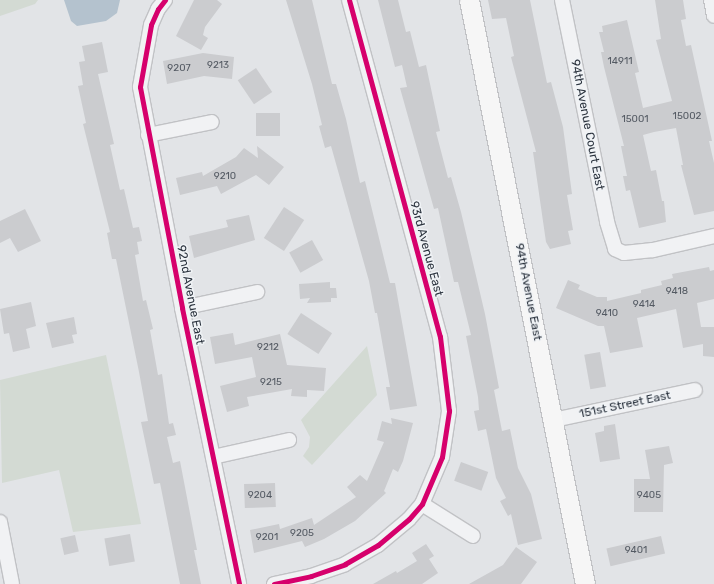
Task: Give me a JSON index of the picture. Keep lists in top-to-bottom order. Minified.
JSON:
{"streets":{"main road":["94th Avenue East"],"street":["94th Avenue Court East","93rd Avenue East","92nd Avenue East","151st Street East"]},"crossings":[["94th Avenue East","151st Street East"]],"house_numbers":["14911","9213","9207","15002","15001","9210","9418","9414","9410","9212","9215","9204","9405","9205","9201","9401"]}
